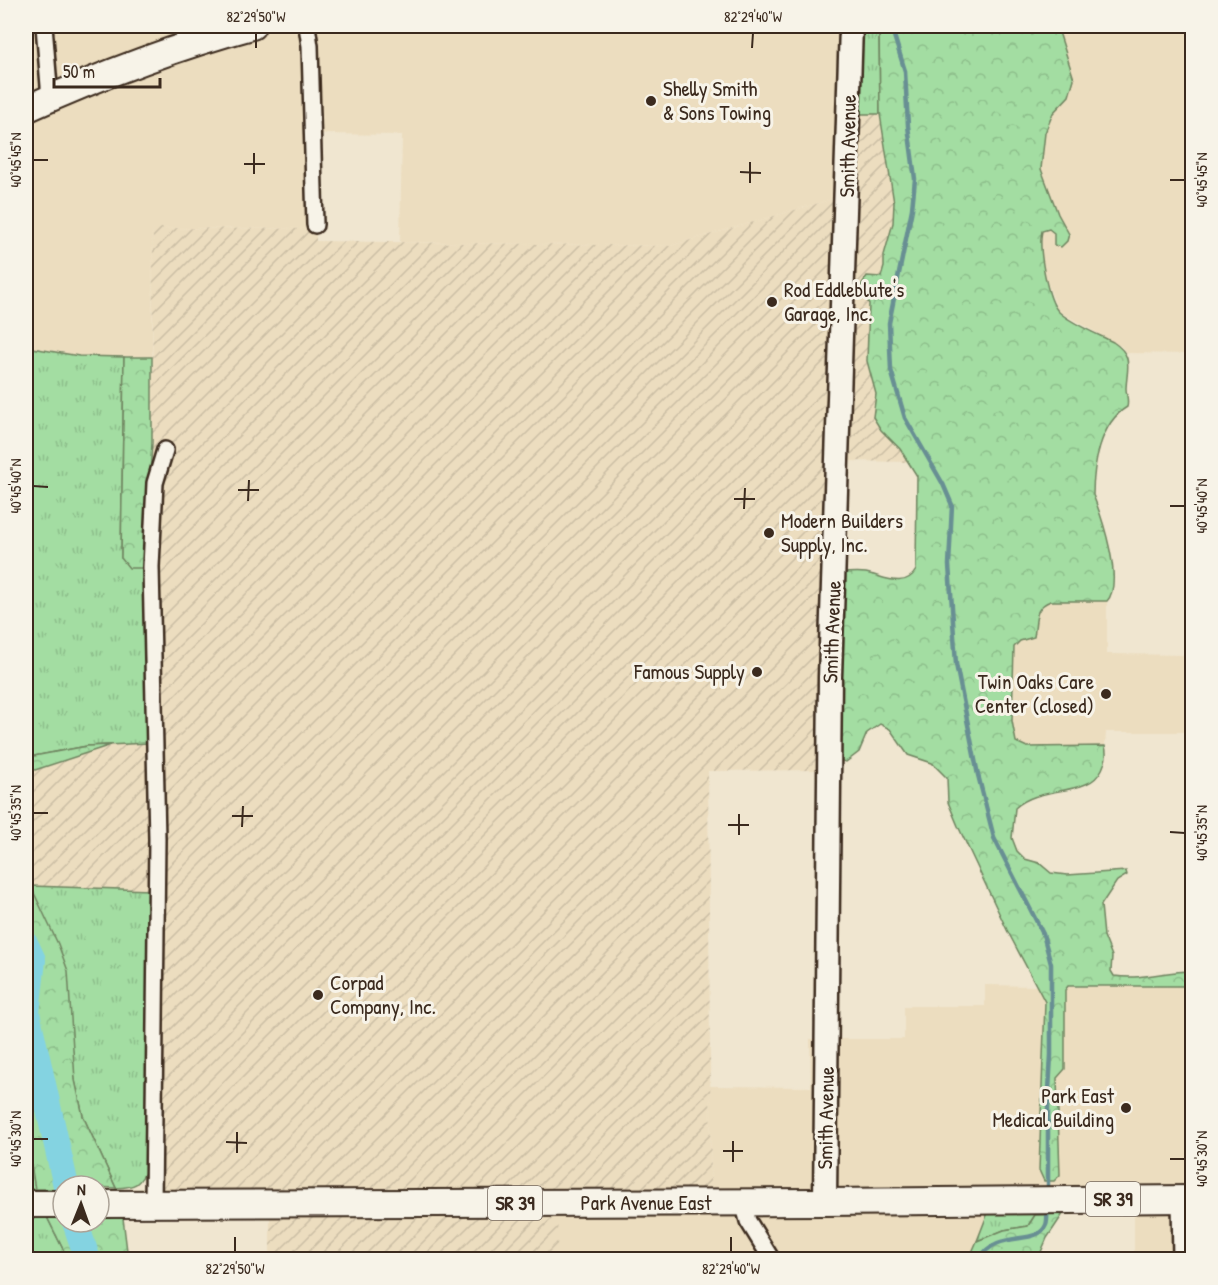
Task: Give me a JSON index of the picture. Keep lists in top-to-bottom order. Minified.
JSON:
{"streets":{"main road":["SR 39","Park Avenue East"],"street":["Smith Avenue"]},"crossings":[["Smith Avenue","Park Avenue East"]],"places":["Shelly Smith & Sons Towing","Rod Eddleblute's Garage, Inc.","Modern Builders Supply, Inc.","Famous Supply","Twin Oaks Care Center (closed)","Corpad Company, Inc.","Park East Medical Building"],"scale_bar":"50 m","north":"top","coordinates":["82°29'50\"W","82°29'40\"W","40°45'45\"N","40°45'40\"N","40°45'35\"N","40°45'30\"N"]}
